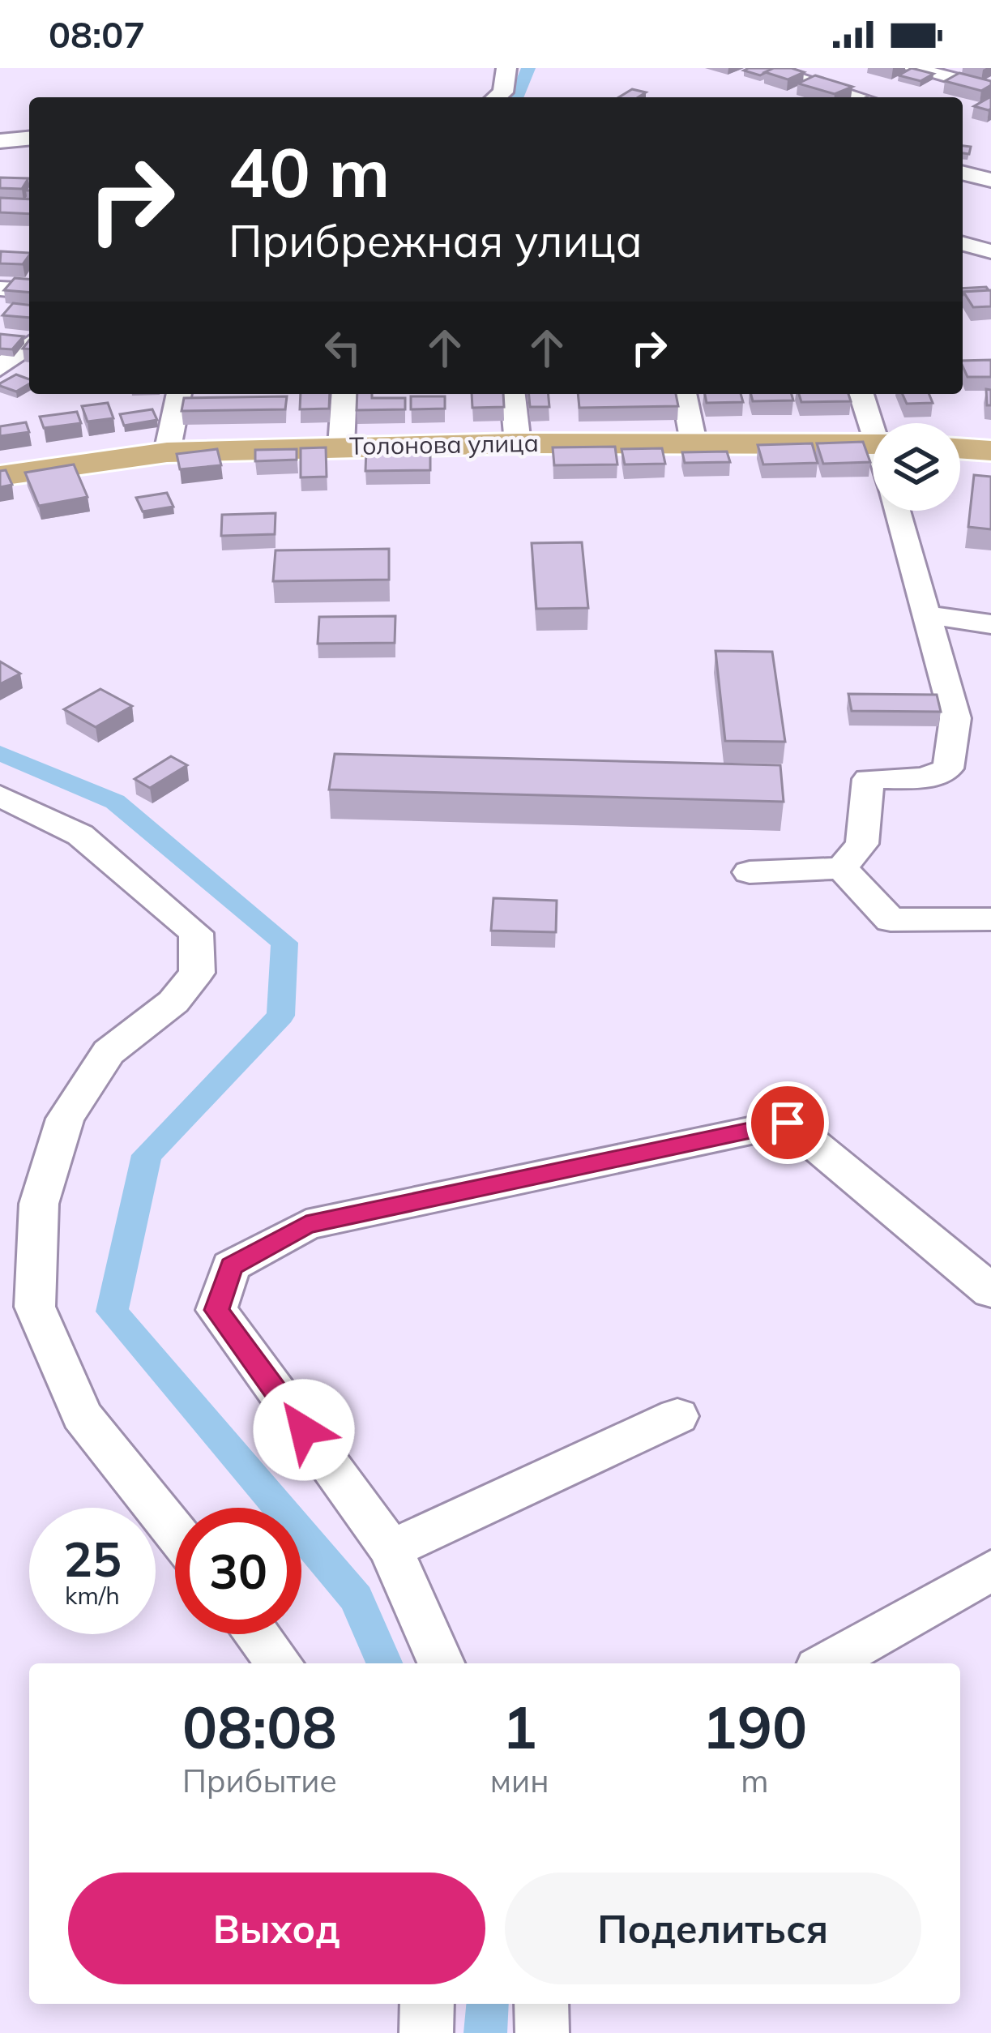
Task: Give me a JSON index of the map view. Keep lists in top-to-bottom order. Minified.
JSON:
{"streets":{"main road":["Толонова улица"]},"page":{"status":"08:07","turn":["40 m","Прибрежная улица"],"speed":"25 km/h","limit":"30","eta":["08:08","Прибытие","1","мин","190","m"],"buttons":["Выход","Поделиться"]}}
